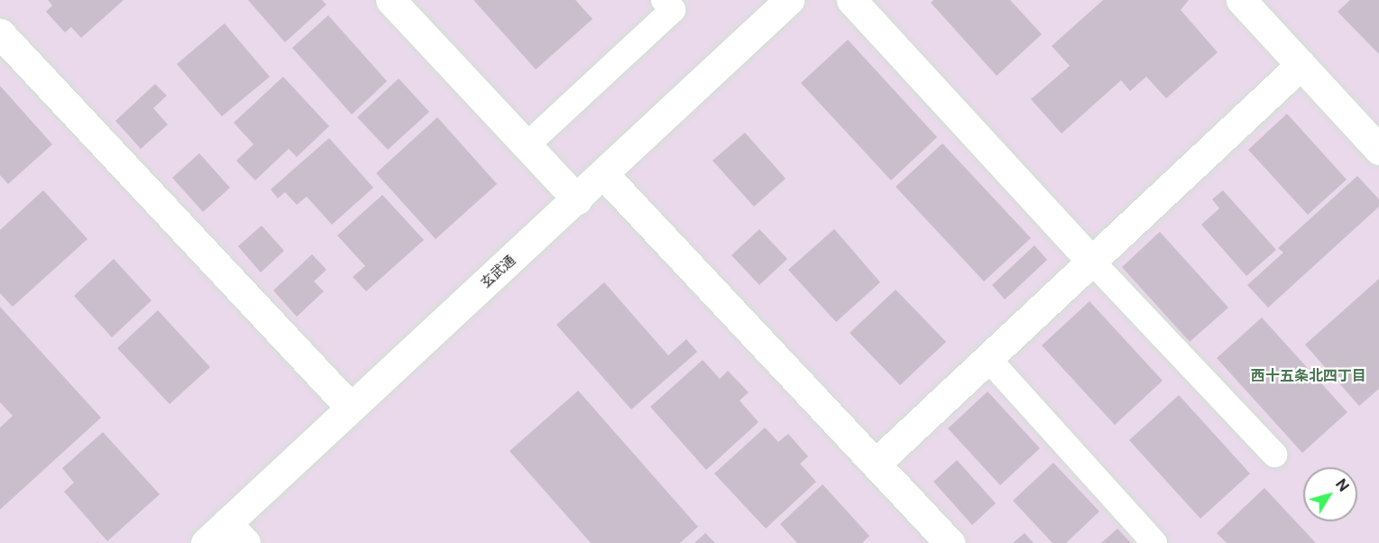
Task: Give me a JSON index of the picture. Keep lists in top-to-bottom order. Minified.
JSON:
{"streets":{"street":["玄武通"]},"districts":["西十五条北四丁目"],"north":"top right"}
